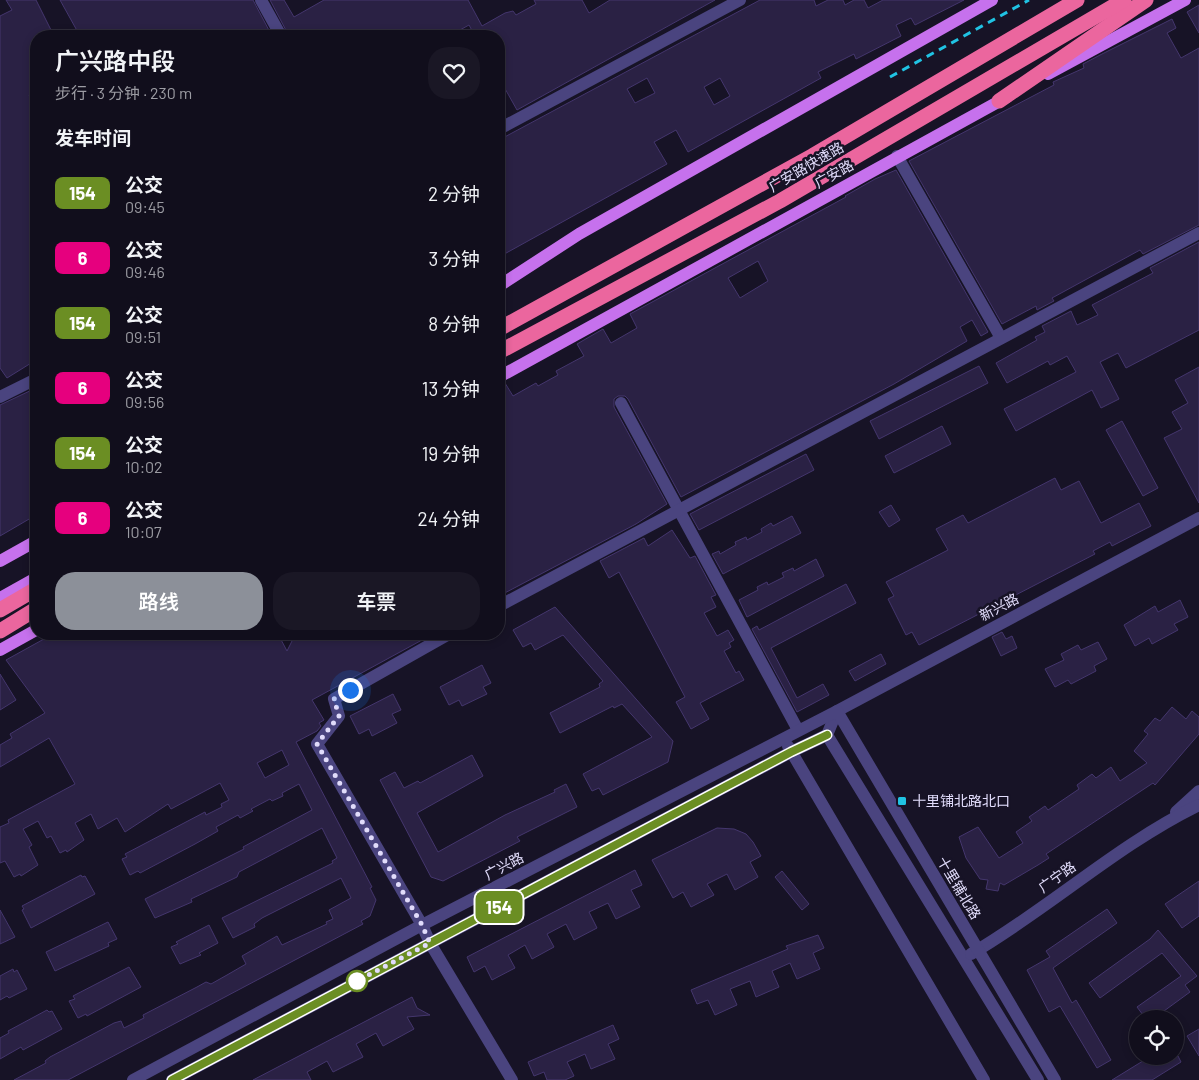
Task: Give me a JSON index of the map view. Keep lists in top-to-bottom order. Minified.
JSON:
{"streets":{"highway":["广安路快速路"],"main road":["广安路"],"street":["新兴路","广兴路","广宁路","十里铺北路"]},"crossings":[["新兴路","广兴路"],["新兴路","十里铺北路"],["广兴路","十里铺北路"],["广宁路","十里铺北路"]],"places":{"transit":["十里铺北路北口"]},"lines":["bus line 154"],"page":{"on_map":"154","heading":[["广兴路中段","步行 · 3 分钟 · 230 m"],"发车时间"],"list":[{"mark":"154","name":"公交","note":"09:45","value":"2 分钟"},{"mark":"6","name":"公交","note":"09:46","value":"3 分钟"},{"mark":"154","name":"公交","note":"09:51","value":"8 分钟"},{"mark":"6","name":"公交","note":"09:56","value":"13 分钟"},{"mark":"154","name":"公交","note":"10:02","value":"19 分钟"},{"mark":"6","name":"公交","note":"10:07","value":"24 分钟"}],"buttons":["路线","车票"]}}
